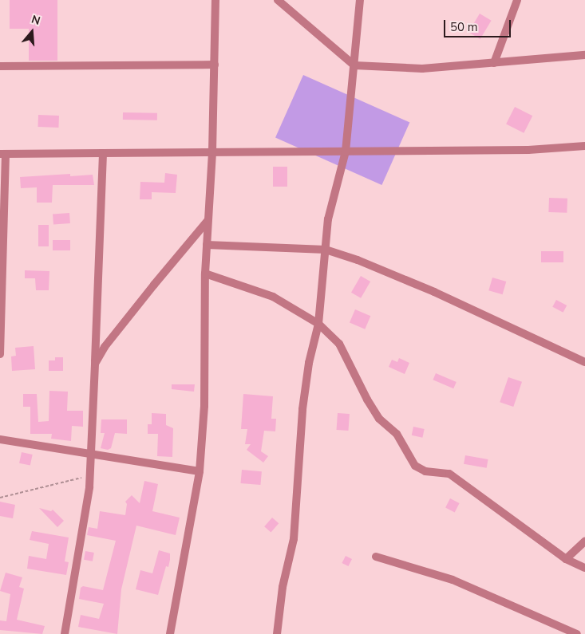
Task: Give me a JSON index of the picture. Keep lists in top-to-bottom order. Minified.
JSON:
{"scale_bar":"50 m","north":"top"}
